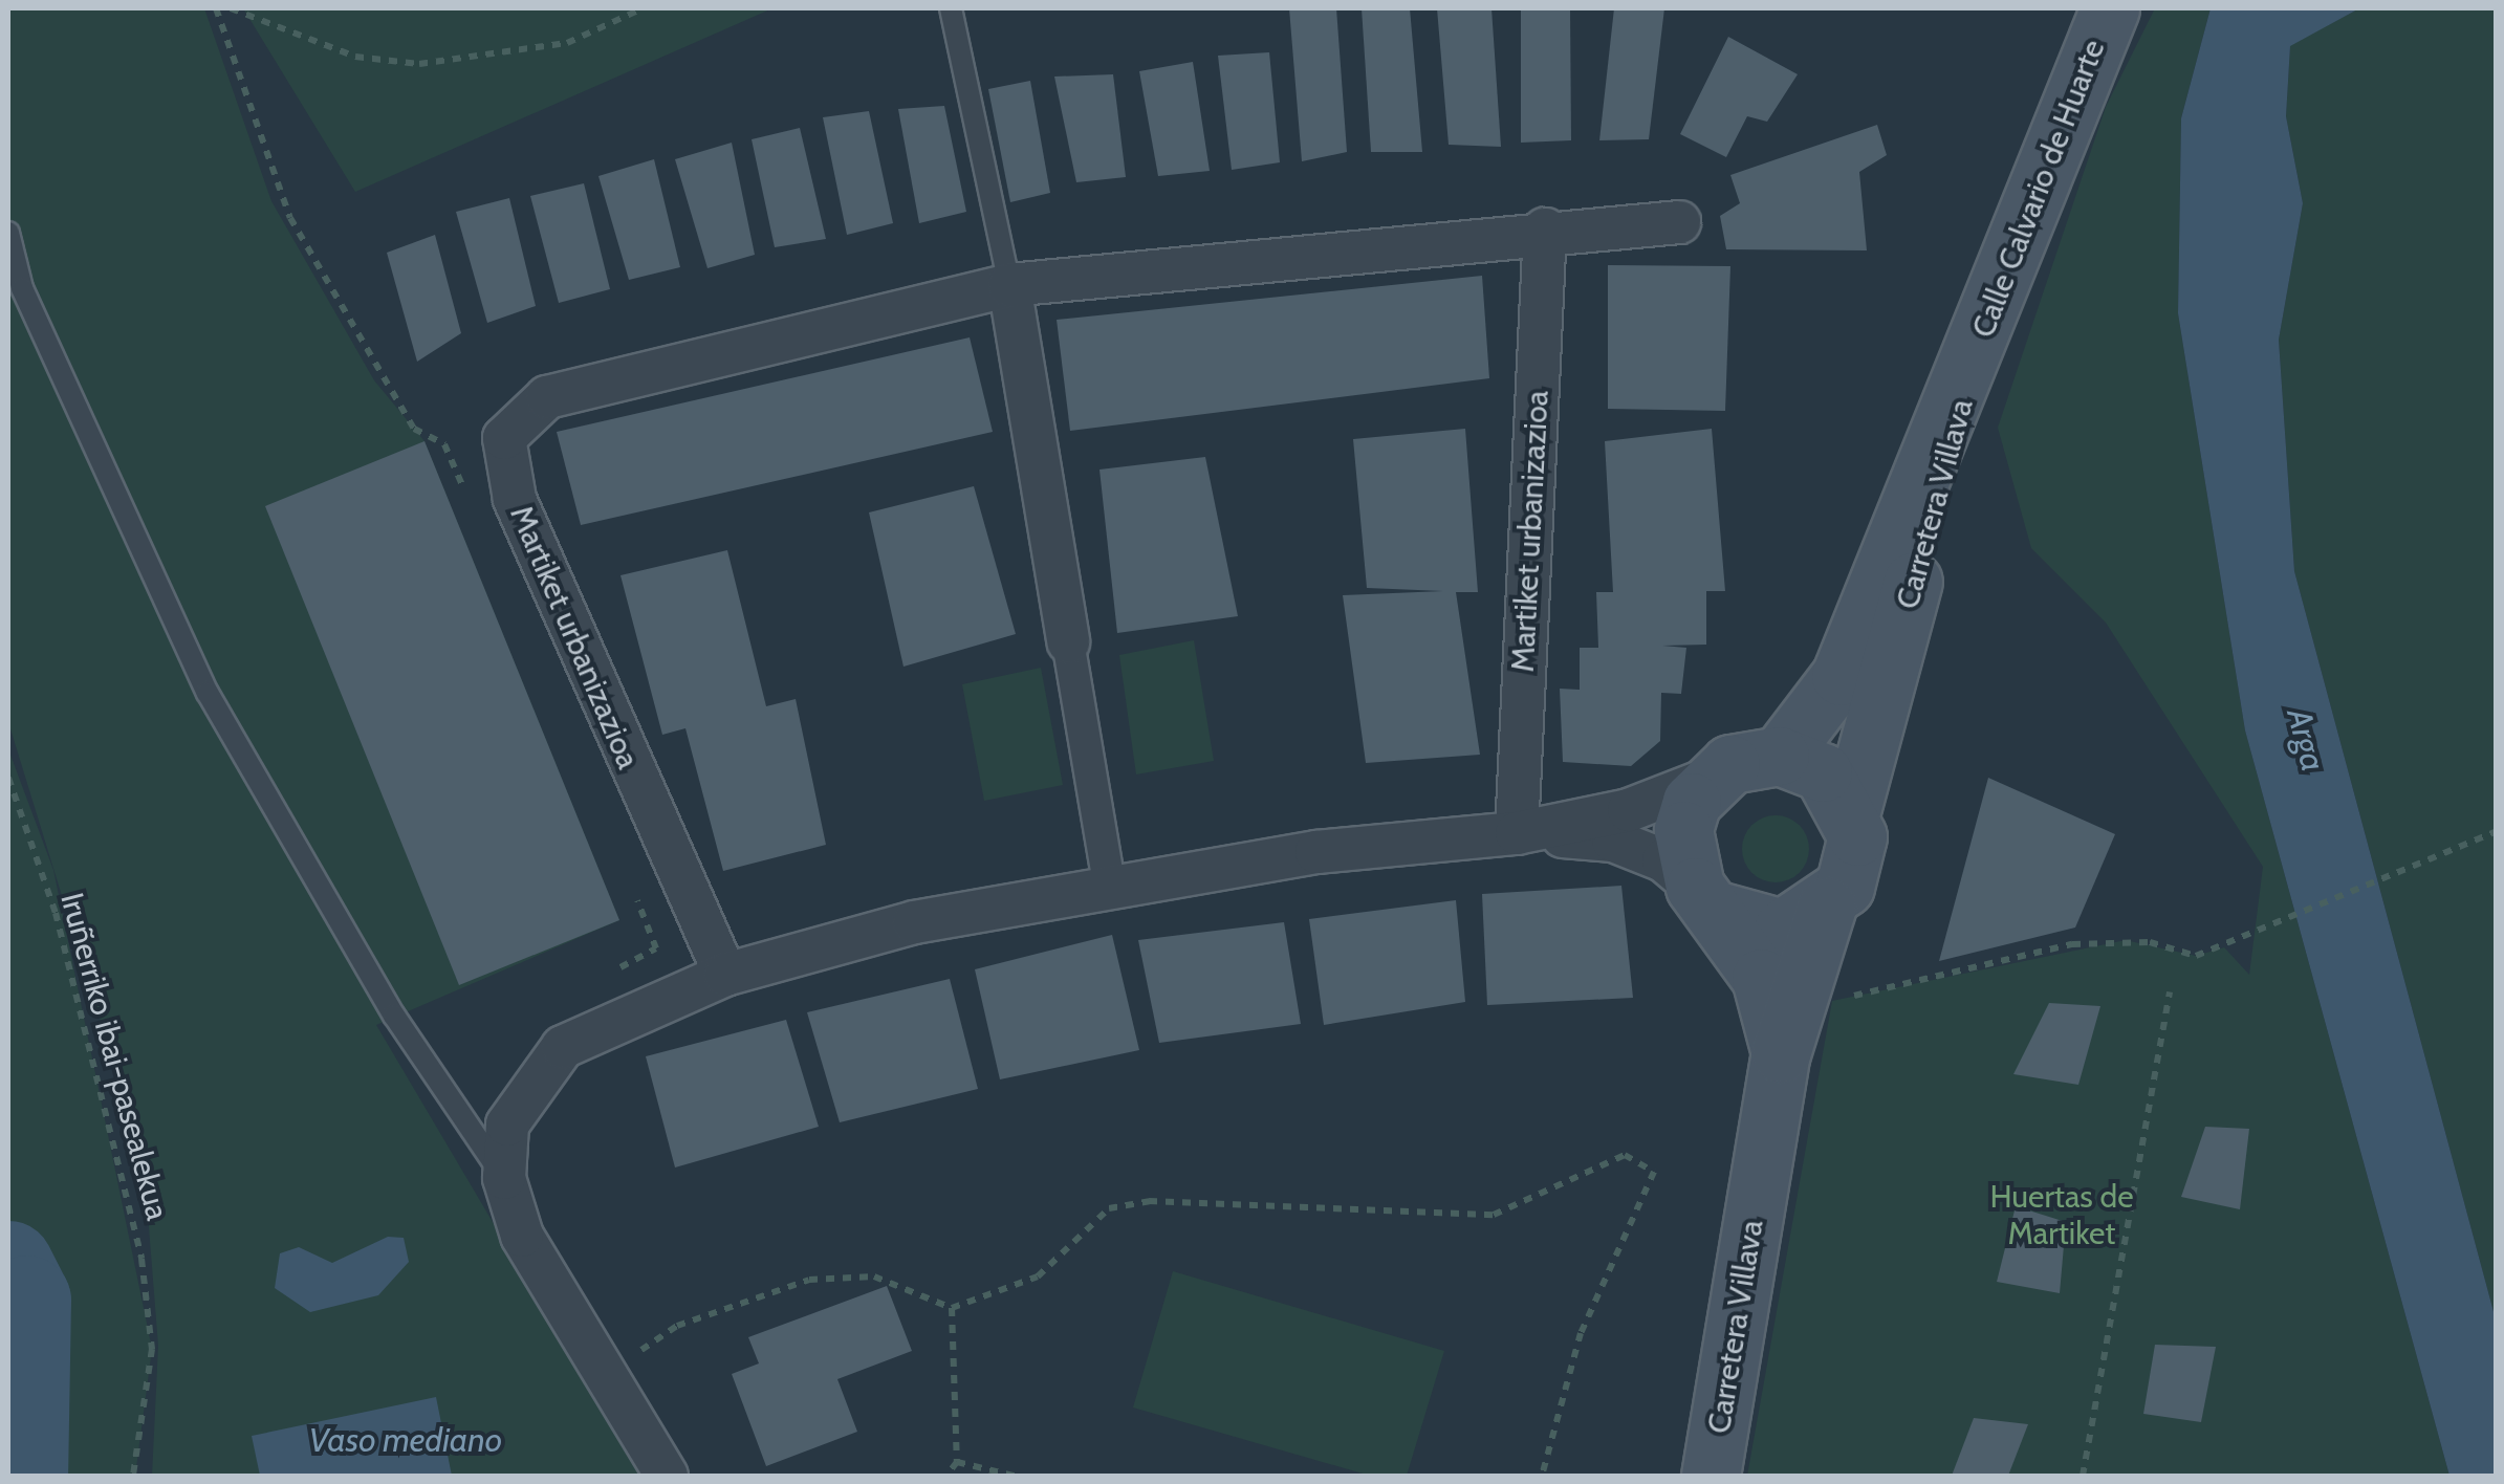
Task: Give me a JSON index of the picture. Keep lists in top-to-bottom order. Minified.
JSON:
{"streets":{"main road":["Calle Calvario de Huarte","Carretera Villava"],"street":["Martiket urbanizazioa"],"path":["Iruñerriko ibai-pasealekua"]},"crossings":[["Calle Calvario de Huarte","Carretera Villava"]],"water":["Arga","Vaso mediano"],"parks":["Huertas de Martiket"]}
